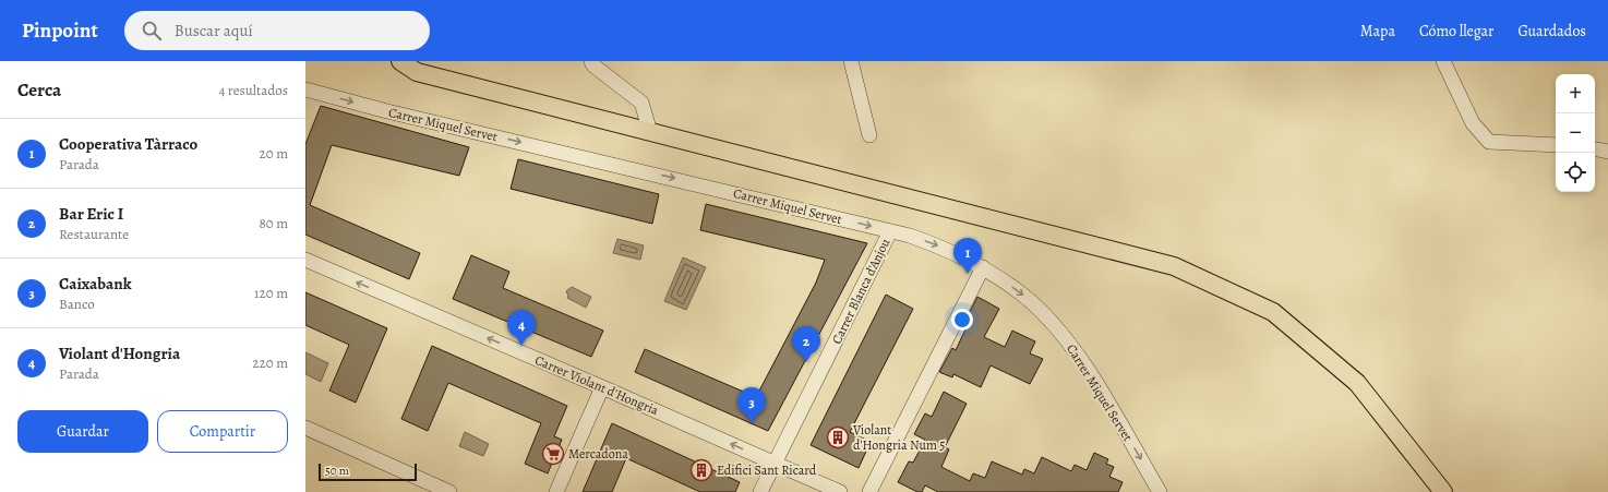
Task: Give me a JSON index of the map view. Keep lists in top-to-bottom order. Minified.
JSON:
{"streets":{"street":["Carrer Miquel Servet","Carrer Blanca d'Anjou","Carrer Violant d'Hongria"]},"crossings":[["Carrer Miquel Servet","Carrer Blanca d'Anjou"],["Carrer Blanca d'Anjou","Carrer Violant d'Hongria"]],"one_way":["Carrer Miquel Servet","Carrer Violant d'Hongria"],"places":{"building":["Violant d'Hongria Num 5","Edifici Sant Ricard"],"supermarket":["Mercadona"]},"scale_bar":"50 m","page":{"header":"Pinpoint","search":"Buscar aquí","nav":["Mapa","Cómo llegar","Guardados"],"heading":["Cerca","4 resultados"],"map_buttons":["+","−"],"list":[{"mark":"1","name":"Cooperativa Tàrraco","note":"Parada","value":"20 m"},{"mark":"2","name":"Bar Eric I","note":"Restaurante","value":"80 m"},{"mark":"3","name":"Caixabank","note":"Banco","value":"120 m"},{"mark":"4","name":"Violant d'Hongria","note":"Parada","value":"220 m"}],"pins":["1","4","2","3"],"buttons":["Guardar","Compartir"],"scale":"50 m"}}
